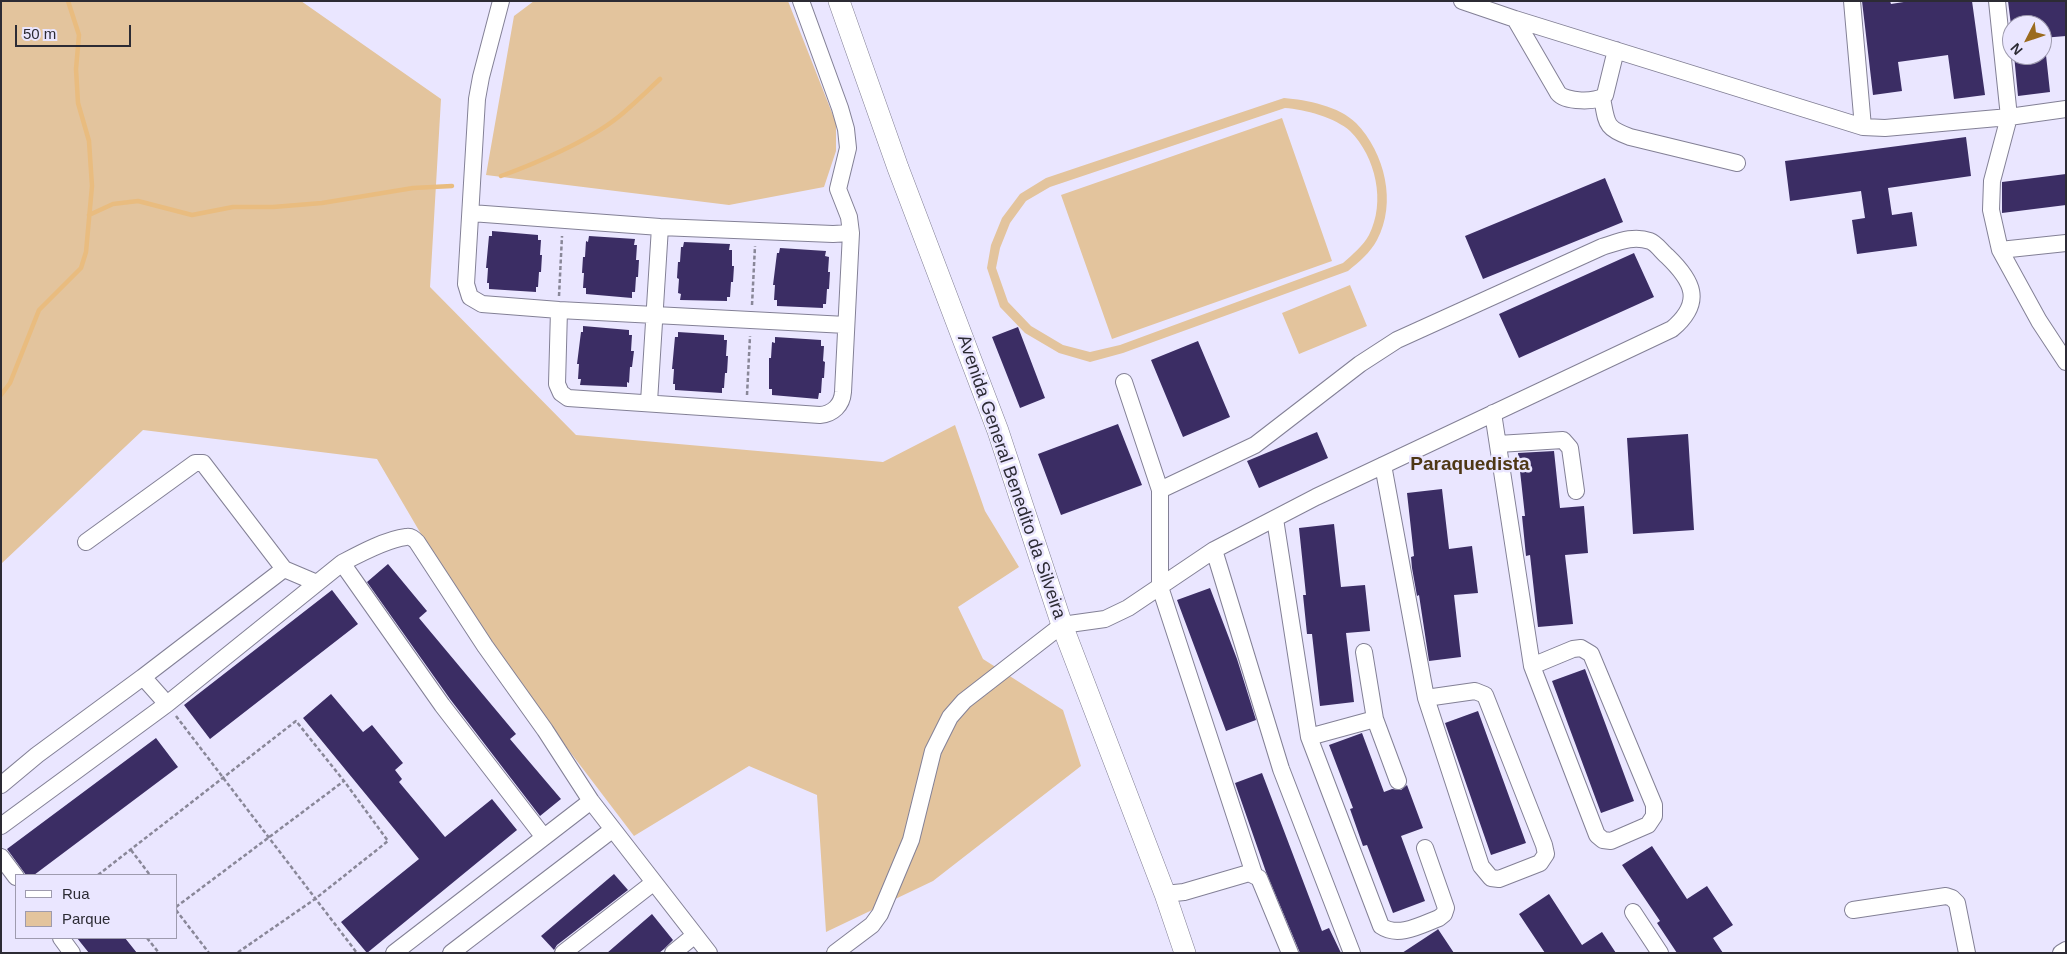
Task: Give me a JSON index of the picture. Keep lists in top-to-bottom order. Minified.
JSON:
{"streets":{"main road":["Avenida General Benedito da Silveira"]},"districts":["Paraquedista"],"legend":["Rua","Parque"],"scale_bar":"50 m","north":"bottom left"}
